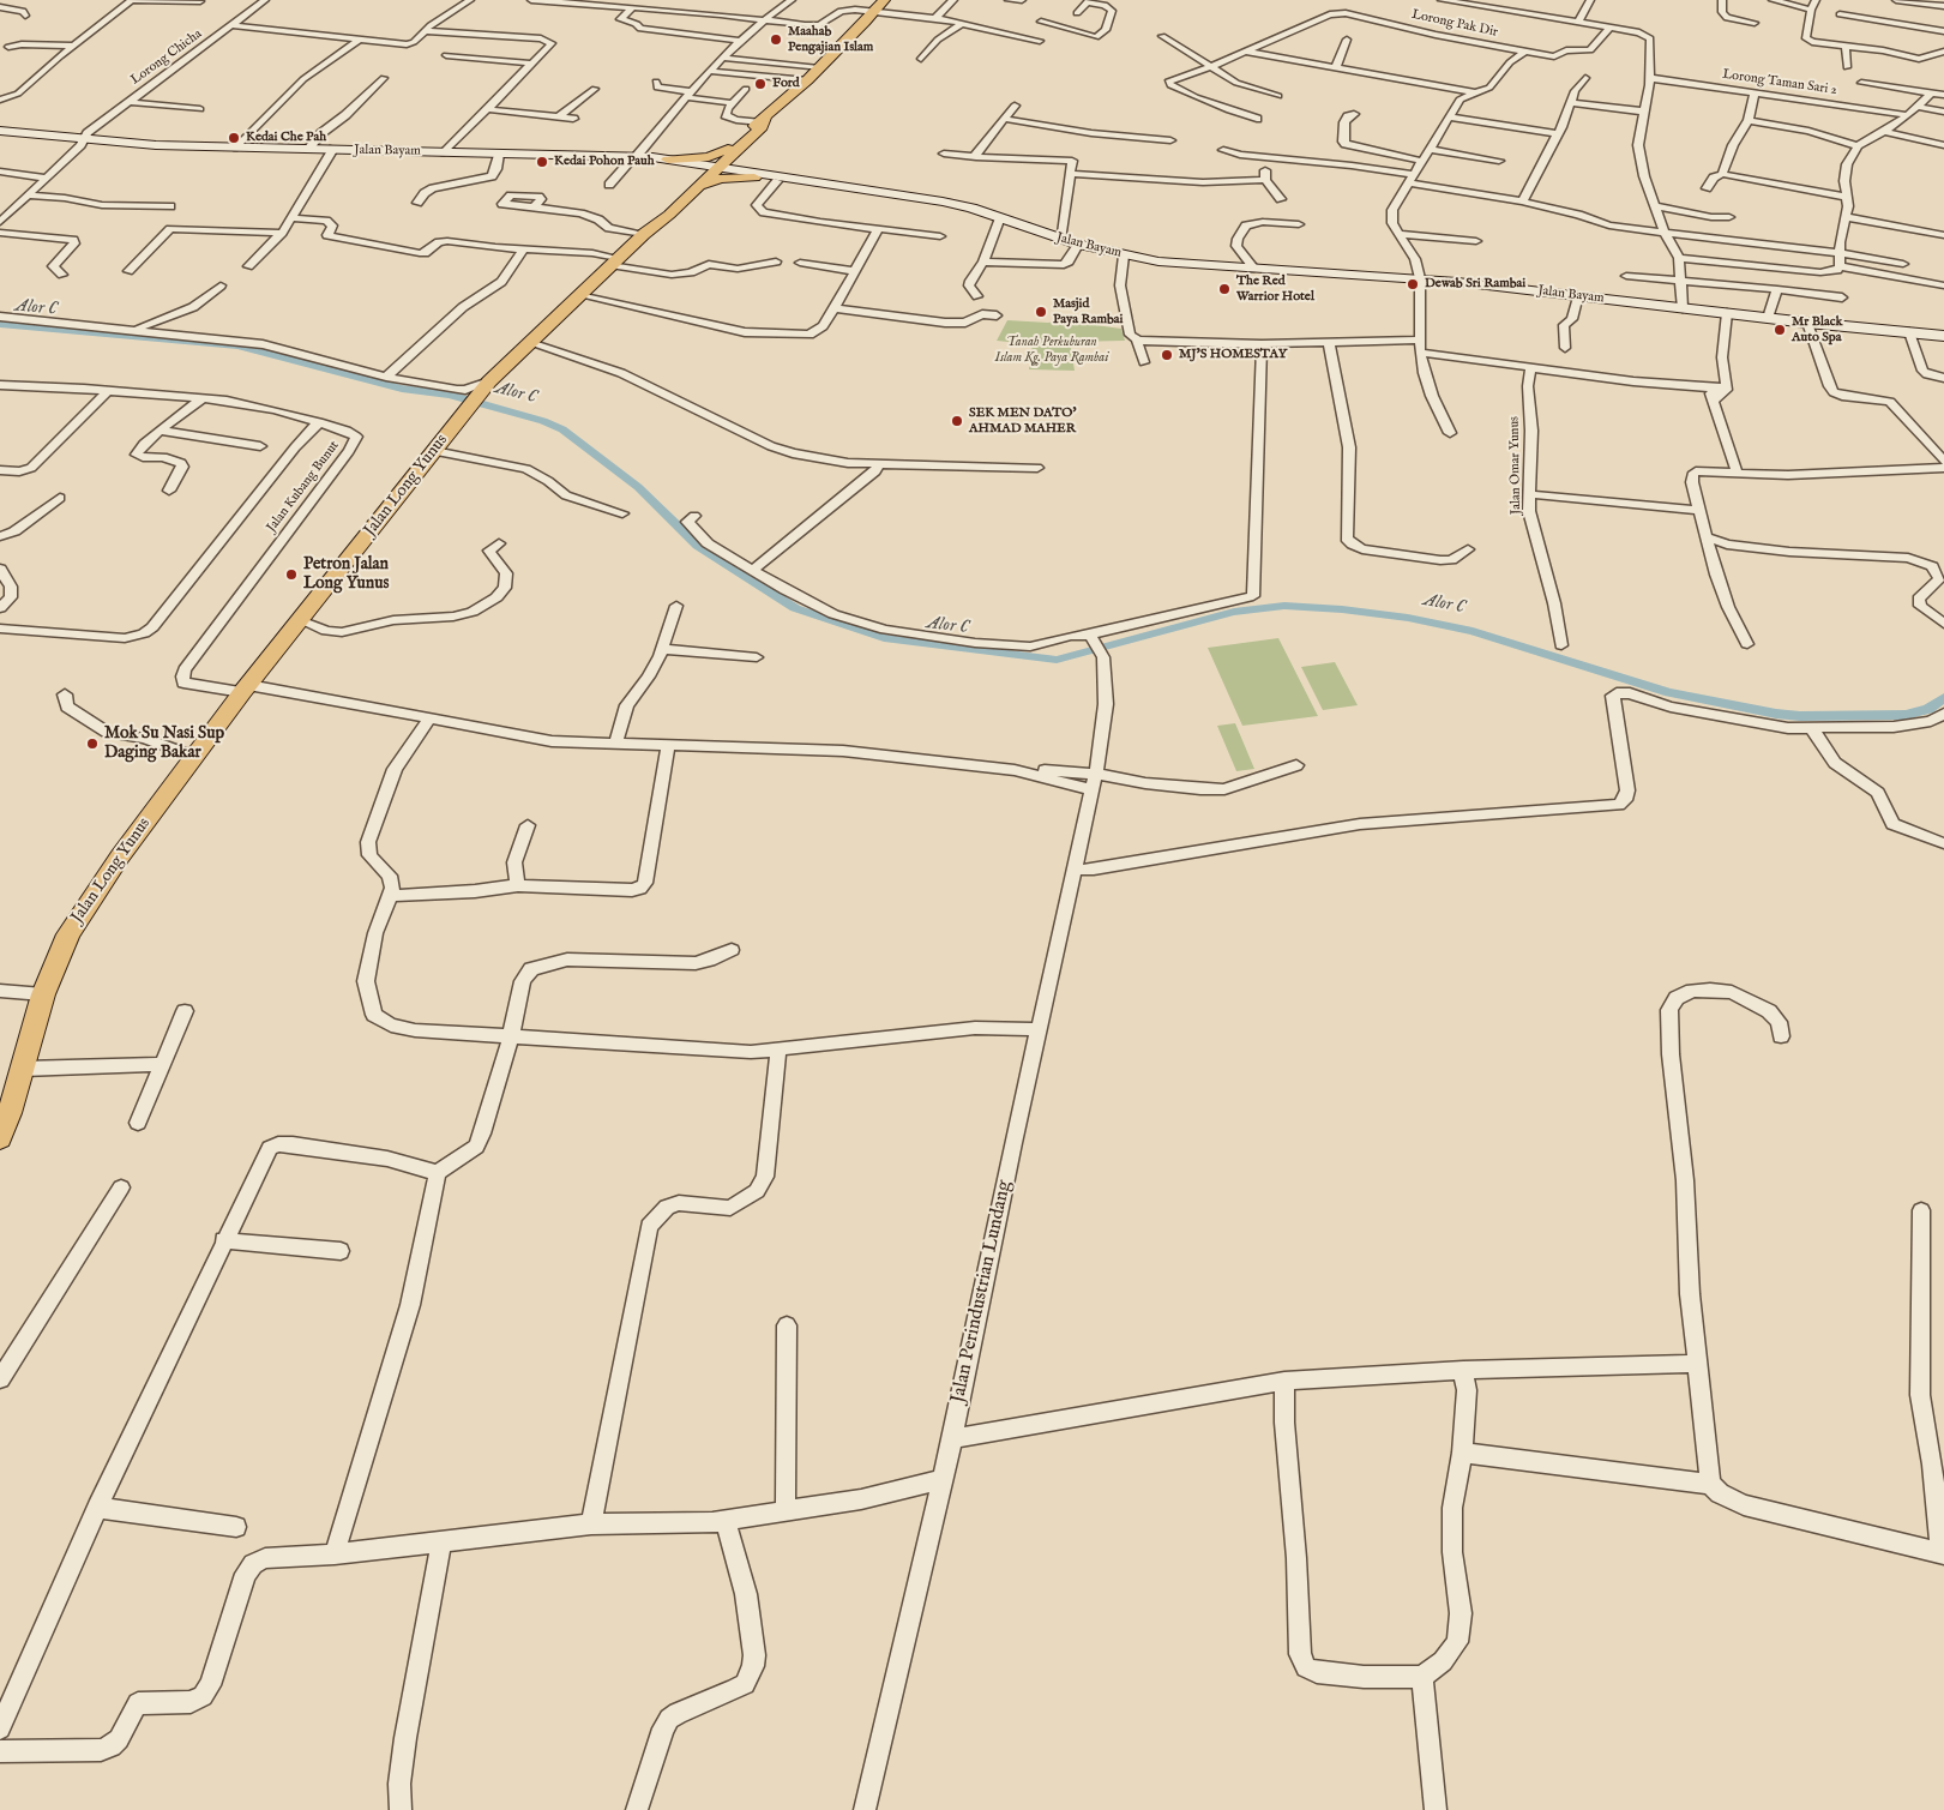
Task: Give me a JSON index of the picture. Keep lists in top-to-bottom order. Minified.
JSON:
{"streets":{"main road":["Jalan Bayam","Jalan Long Yunus"],"street":["Lorong Pak Dir","Lorong Chicha","Lorong Taman Sari 2","Jalan Omar Yunus","Jalan Kubang Bunut","Jalan Perindustrian Lundang"]},"crossings":[["Lorong Chicha","Jalan Bayam"],["Jalan Bayam","Jalan Long Yunus"],["Jalan Long Yunus","Jalan Kubang Bunut"]],"water":["Alor C"],"parks":["Tanah Perkuburan Islam Kg. Paya Rambai"],"places":["Maahab Pengajian Islam","Ford","Kedai Che Pah","Kedai Pohon Pauh","Dewab Sri Rambai","The Red Warrior Hotel","Masjid Paya Rambai","Mr Black Auto Spa","MJ'S HOMESTAY","SEK MEN DATO' AHMAD MAHER","Petron Jalan Long Yunus","Mok Su Nasi Sup Daging Bakar"]}
